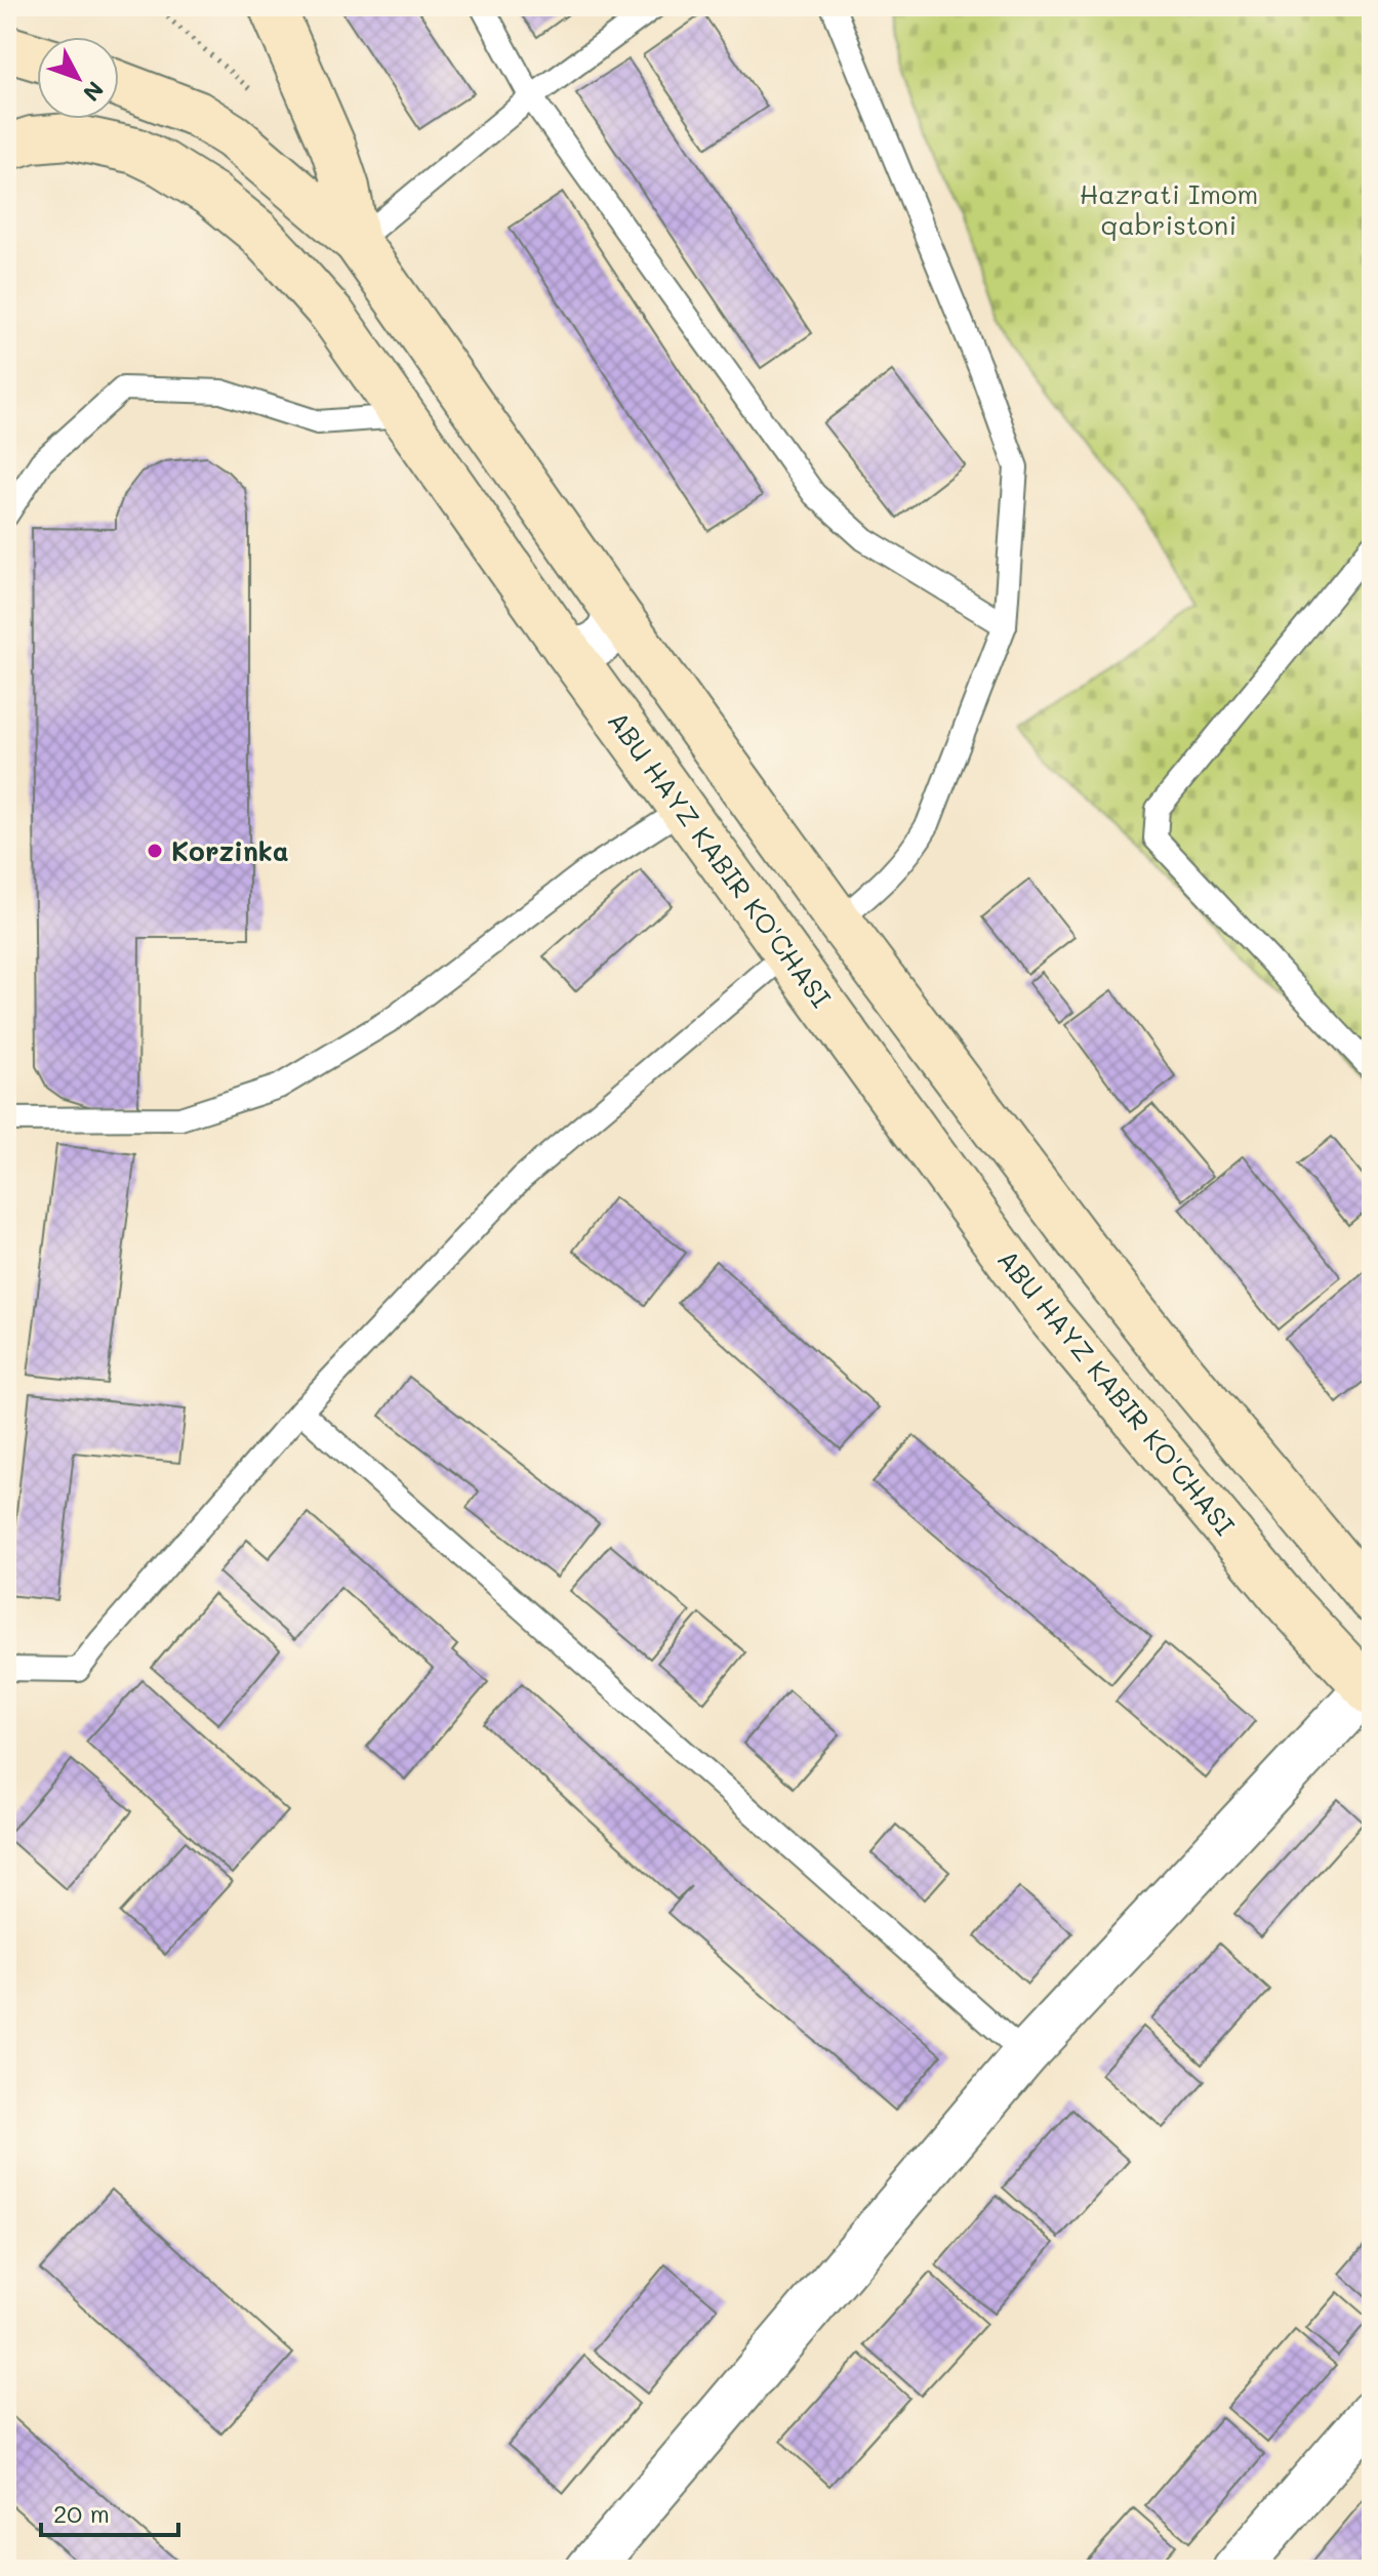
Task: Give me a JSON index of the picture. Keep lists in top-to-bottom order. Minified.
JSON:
{"streets":{"main road":["ABU HAYZ KABIR KO'CHASI"]},"parks":["Hazrati Imom qabristoni"],"places":["Korzinka"],"scale_bar":"20 m","north":"bottom right"}
